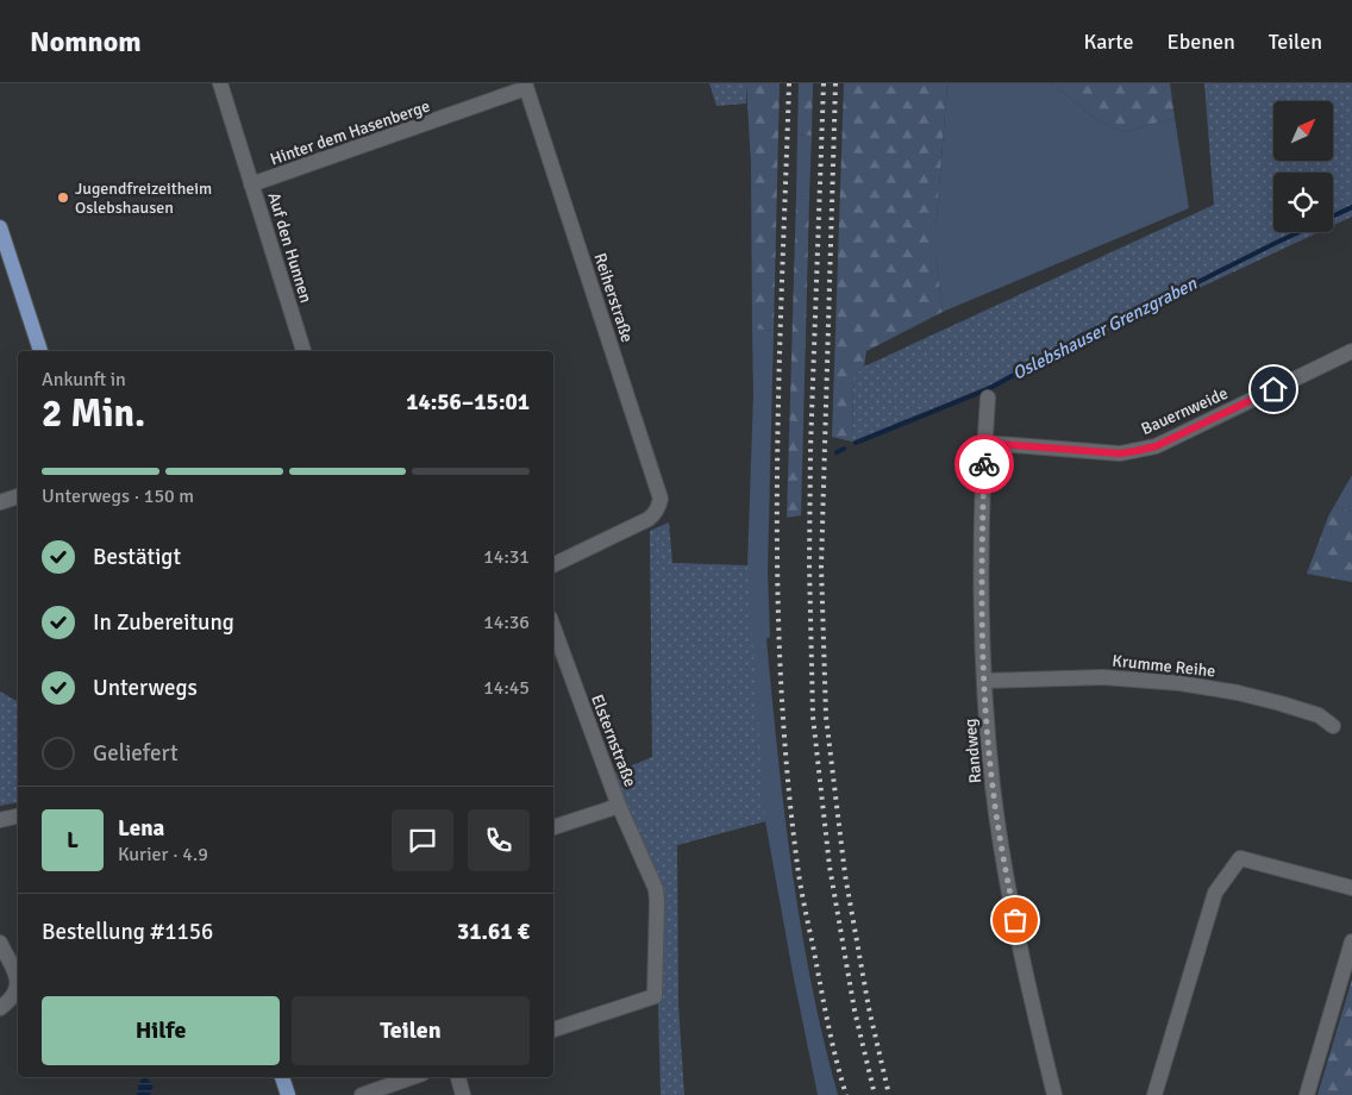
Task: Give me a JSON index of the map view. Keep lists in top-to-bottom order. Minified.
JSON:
{"streets":{"street":["Hinter dem Hasenberge","Auf den Hunnen","Reiherstraße","Bauernweide","Krumme Reihe","Elsternstraße","Randweg"]},"crossings":[["Hinter dem Hasenberge","Auf den Hunnen"],["Hinter dem Hasenberge","Reiherstraße"],["Bauernweide","Randweg"],["Krumme Reihe","Randweg"]],"water":["Oslebshauser Grenzgraben"],"places":["Jugendfreizeitheim Oslebshausen"],"north":"top right","page":{"header":"Nomnom","nav":["Karte","Ebenen","Teilen"],"heading":["2 Min.","Ankunft in","14:56–15:01"],"panel":["Lena","Kurier · 4.9","Bestellung #1156","31.61 €"],"bar":"Unterwegs · 150 m","list":[["Bestätigt","14:31"],["In Zubereitung","14:36"],["Unterwegs","14:45"],"Geliefert"],"round":"L","buttons":["Hilfe","Teilen"]}}
